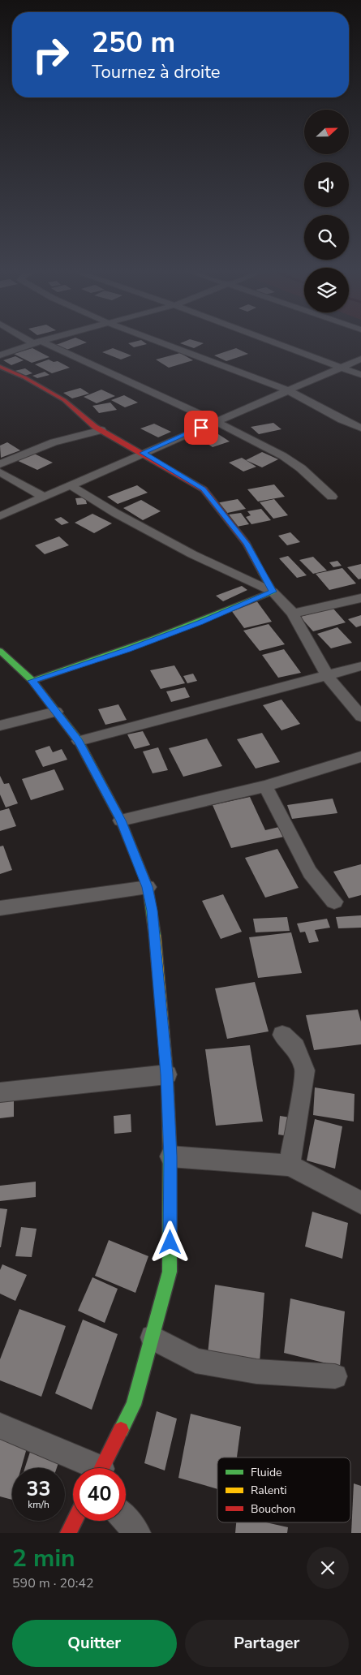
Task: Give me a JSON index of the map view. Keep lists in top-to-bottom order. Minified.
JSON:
{"legend":["Fluide","Ralenti","Bouchon"],"north":"right","page":{"turn":["250 m","Tournez à droite"],"speed":"33 km/h","limit":"40","heading":["2 min","590 m · 20:42"],"buttons":["Quitter","Partager"]}}
